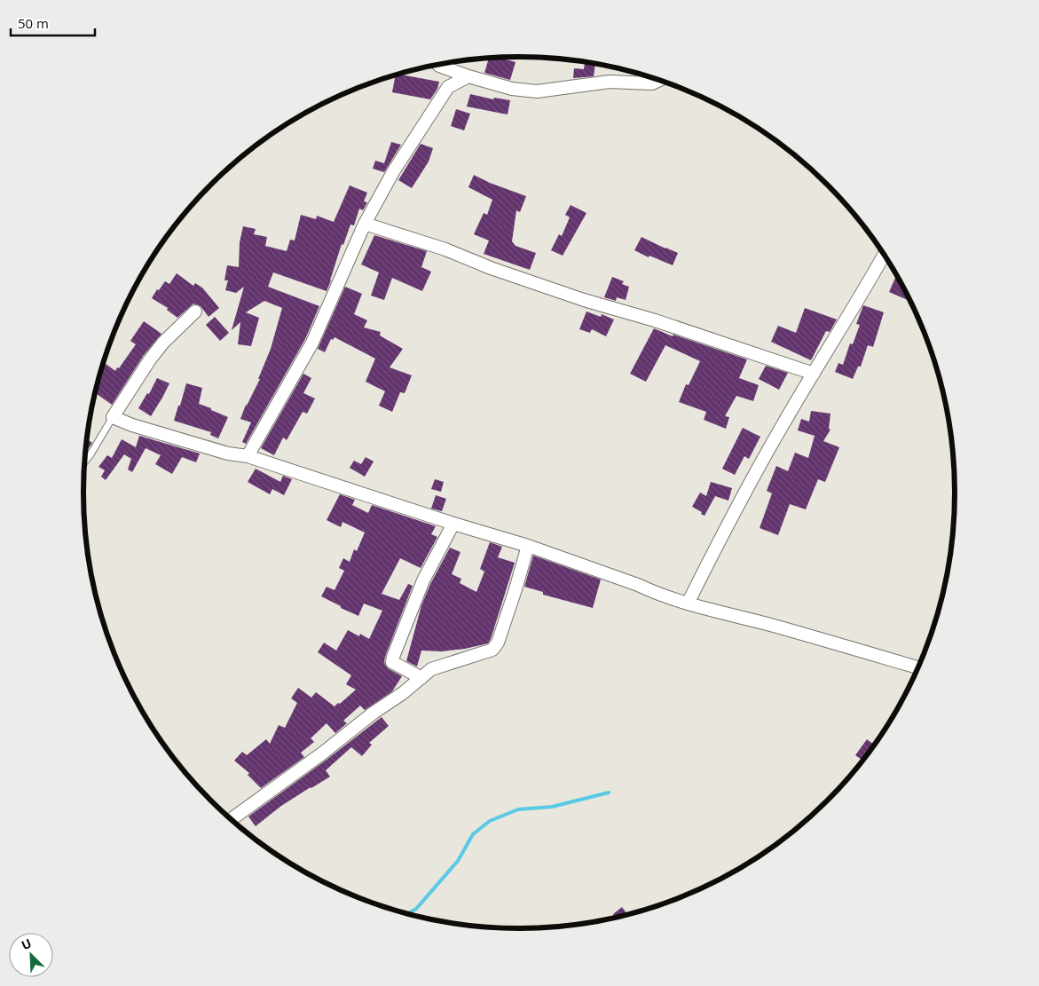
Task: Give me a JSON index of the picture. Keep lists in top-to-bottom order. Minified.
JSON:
{"scale_bar":"50 m","north":"top left"}
